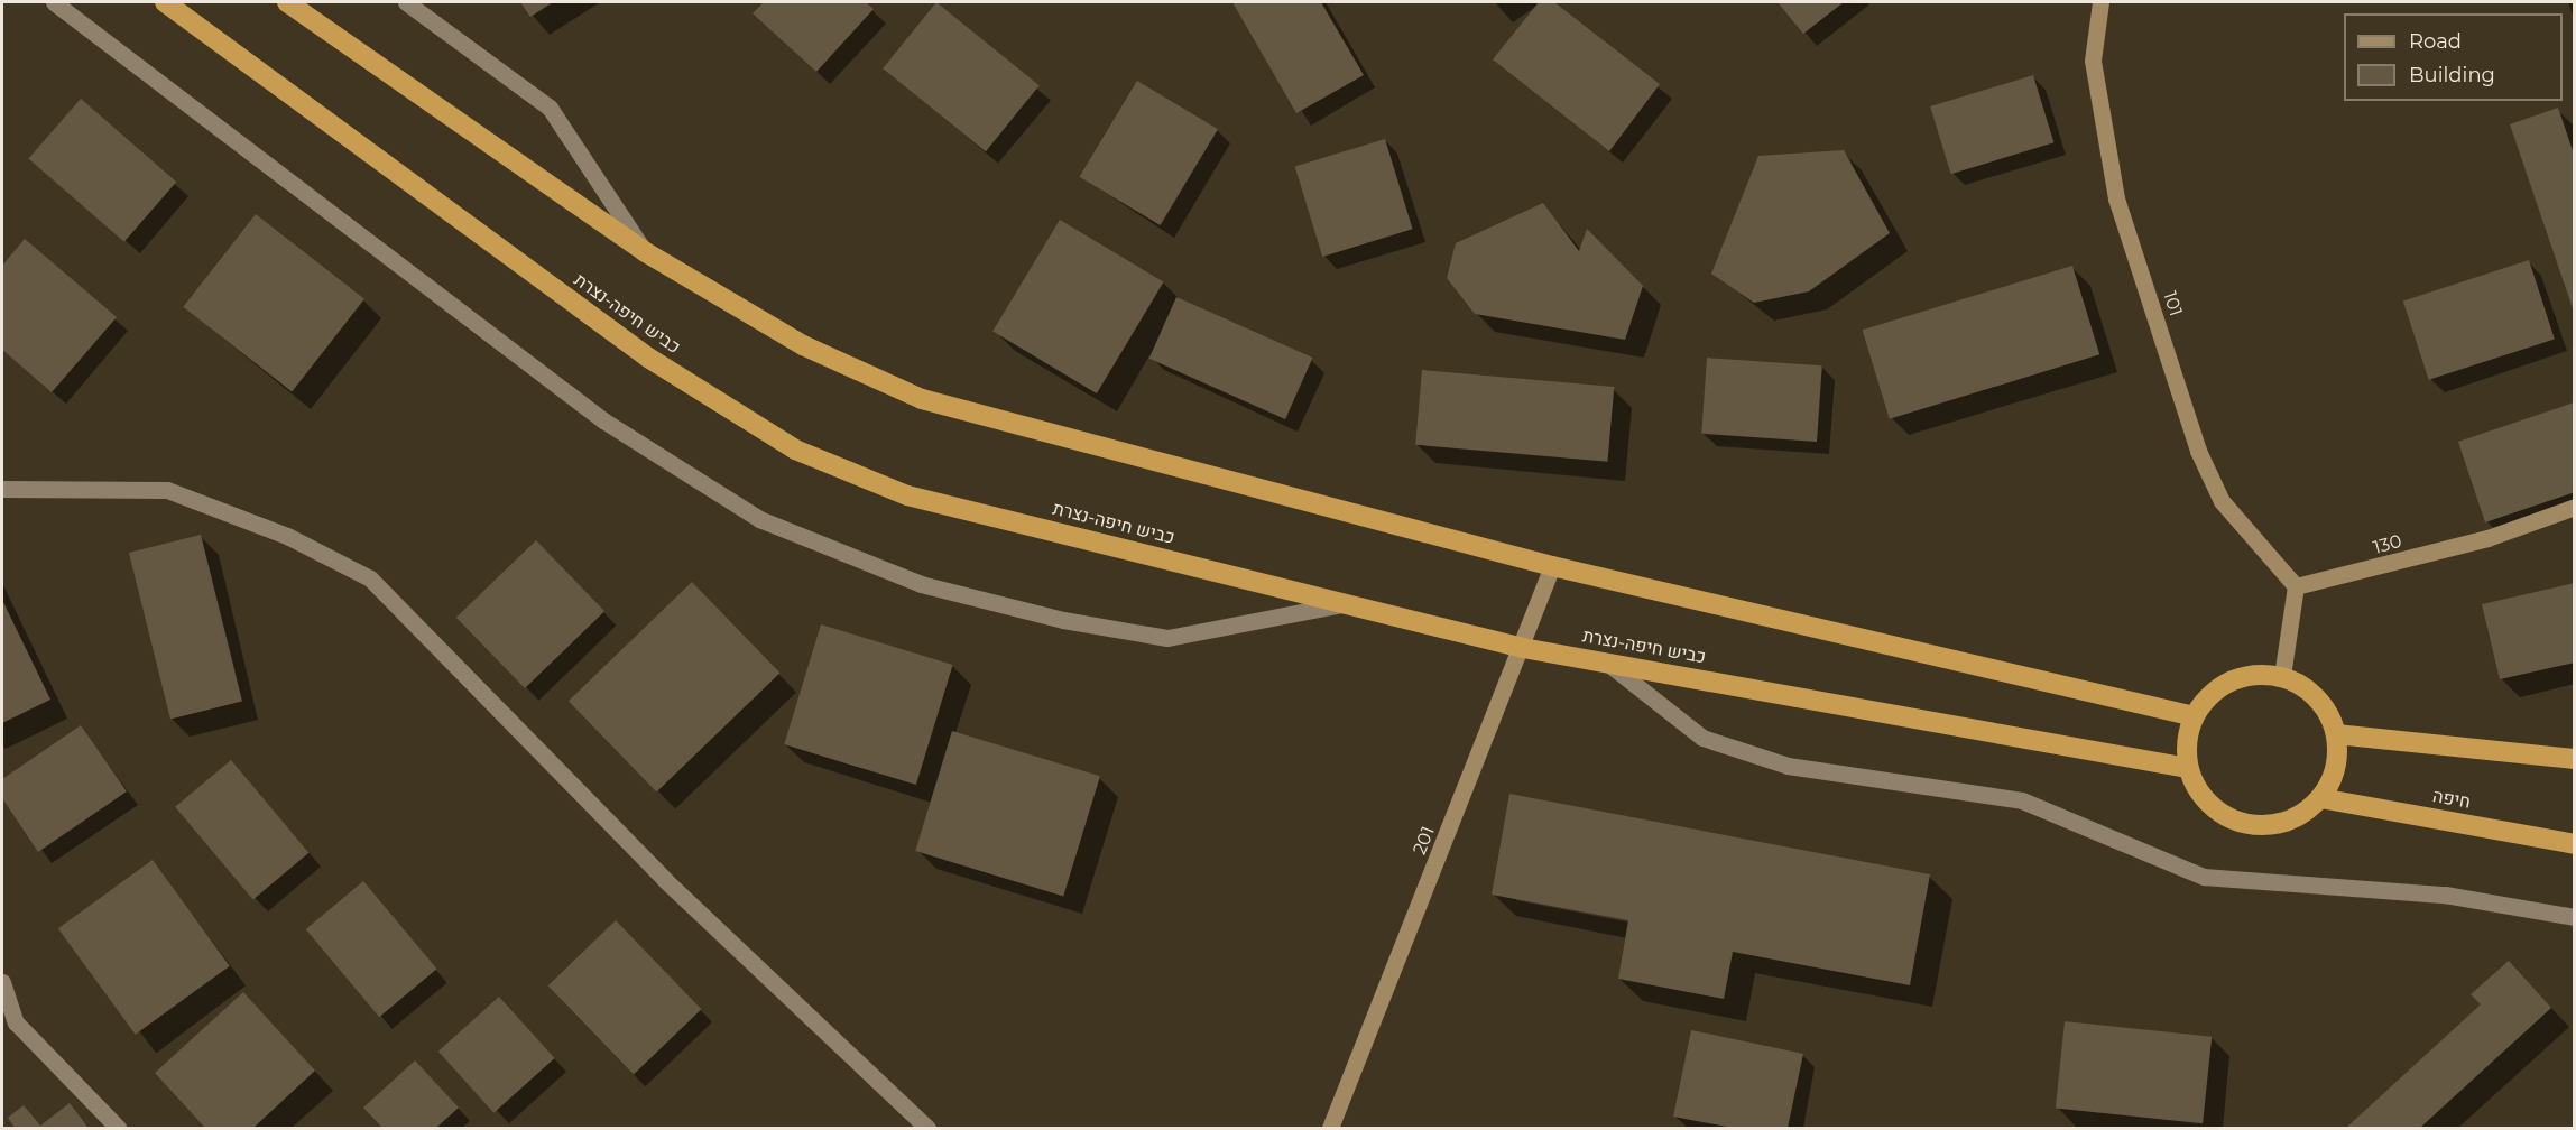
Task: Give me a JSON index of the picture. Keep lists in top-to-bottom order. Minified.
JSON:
{"streets":{"highway":["כביש חיפה-נצרת","חיפה"],"street":["101","130","201"]},"crossings":[["101","130"],["כביש חיפה-נצרת","חיפה"],["כביש חיפה-נצרת","201"]],"legend":["Road","Building"]}
